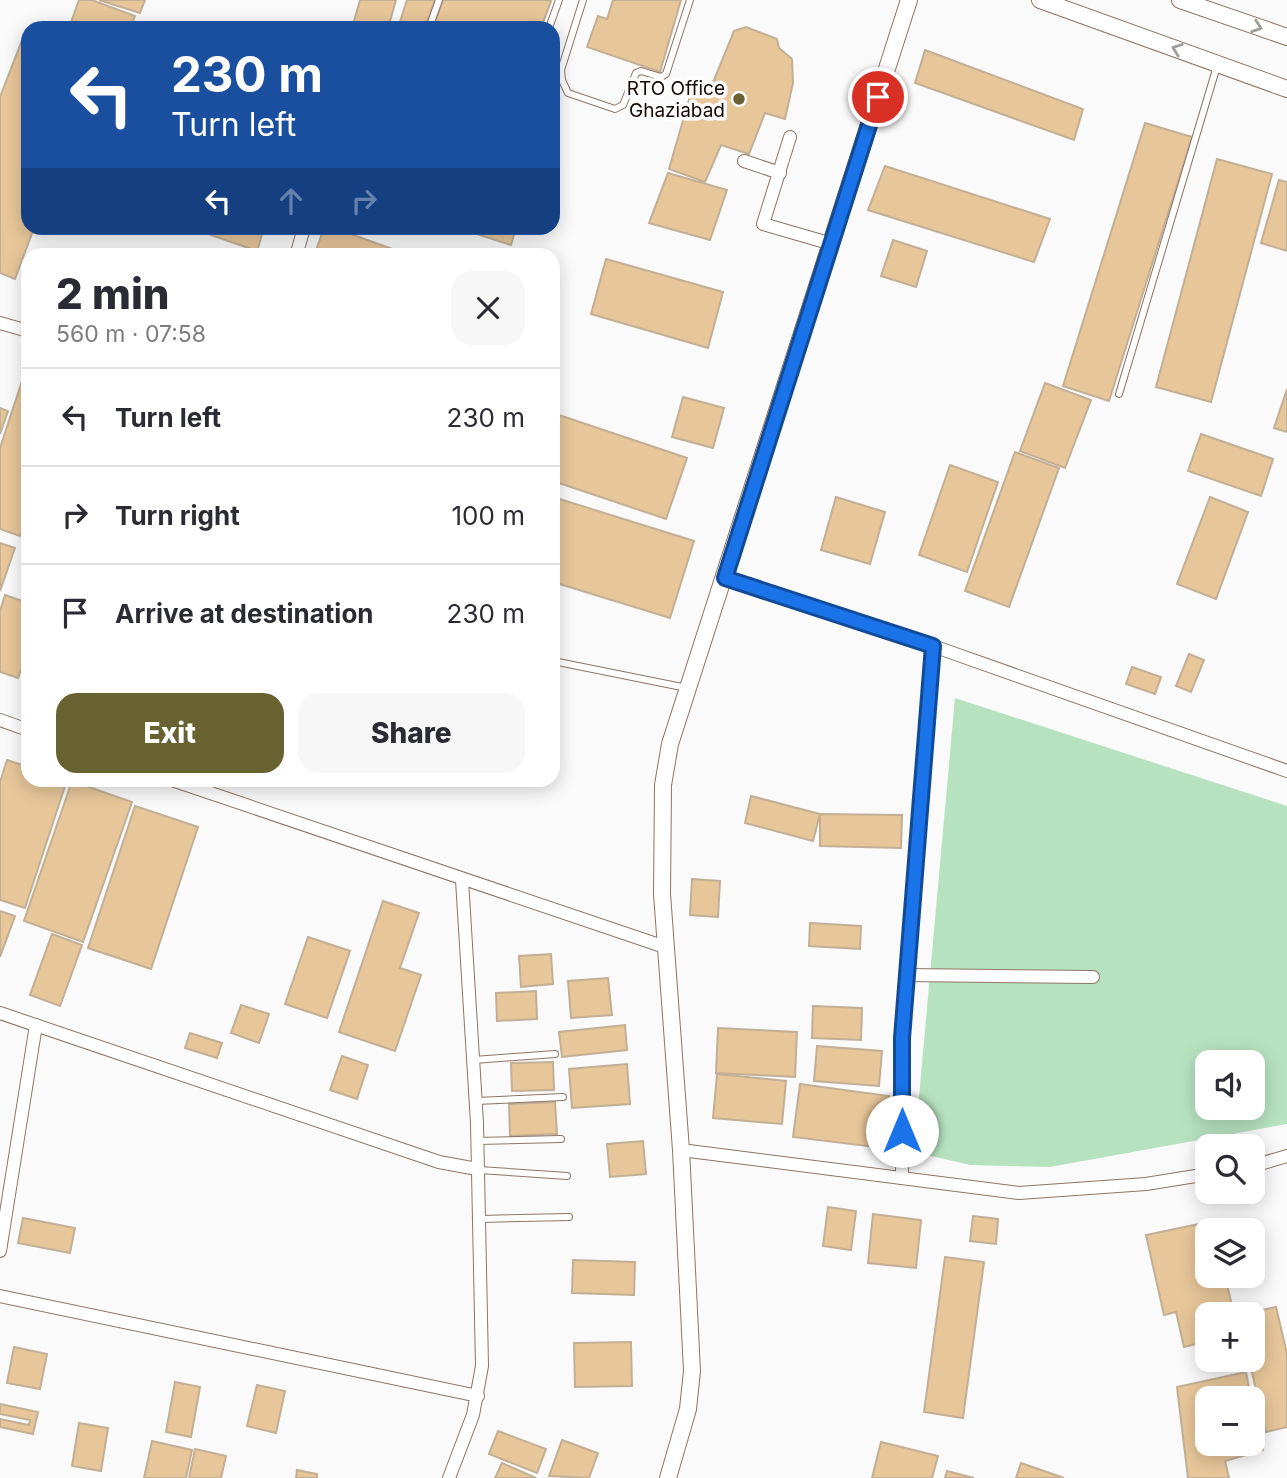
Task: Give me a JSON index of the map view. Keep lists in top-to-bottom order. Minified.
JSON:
{"places":["RTO Office Ghaziabad"],"page":{"turn":["230 m","Turn left"],"heading":["2 min","560 m · 07:58"],"list":[{"name":"Turn left","value":"230 m"},{"name":"Turn right","value":"100 m"},{"name":"Arrive at destination","value":"230 m"}],"buttons":["Exit","Share"],"map_buttons":["+","−"]}}
